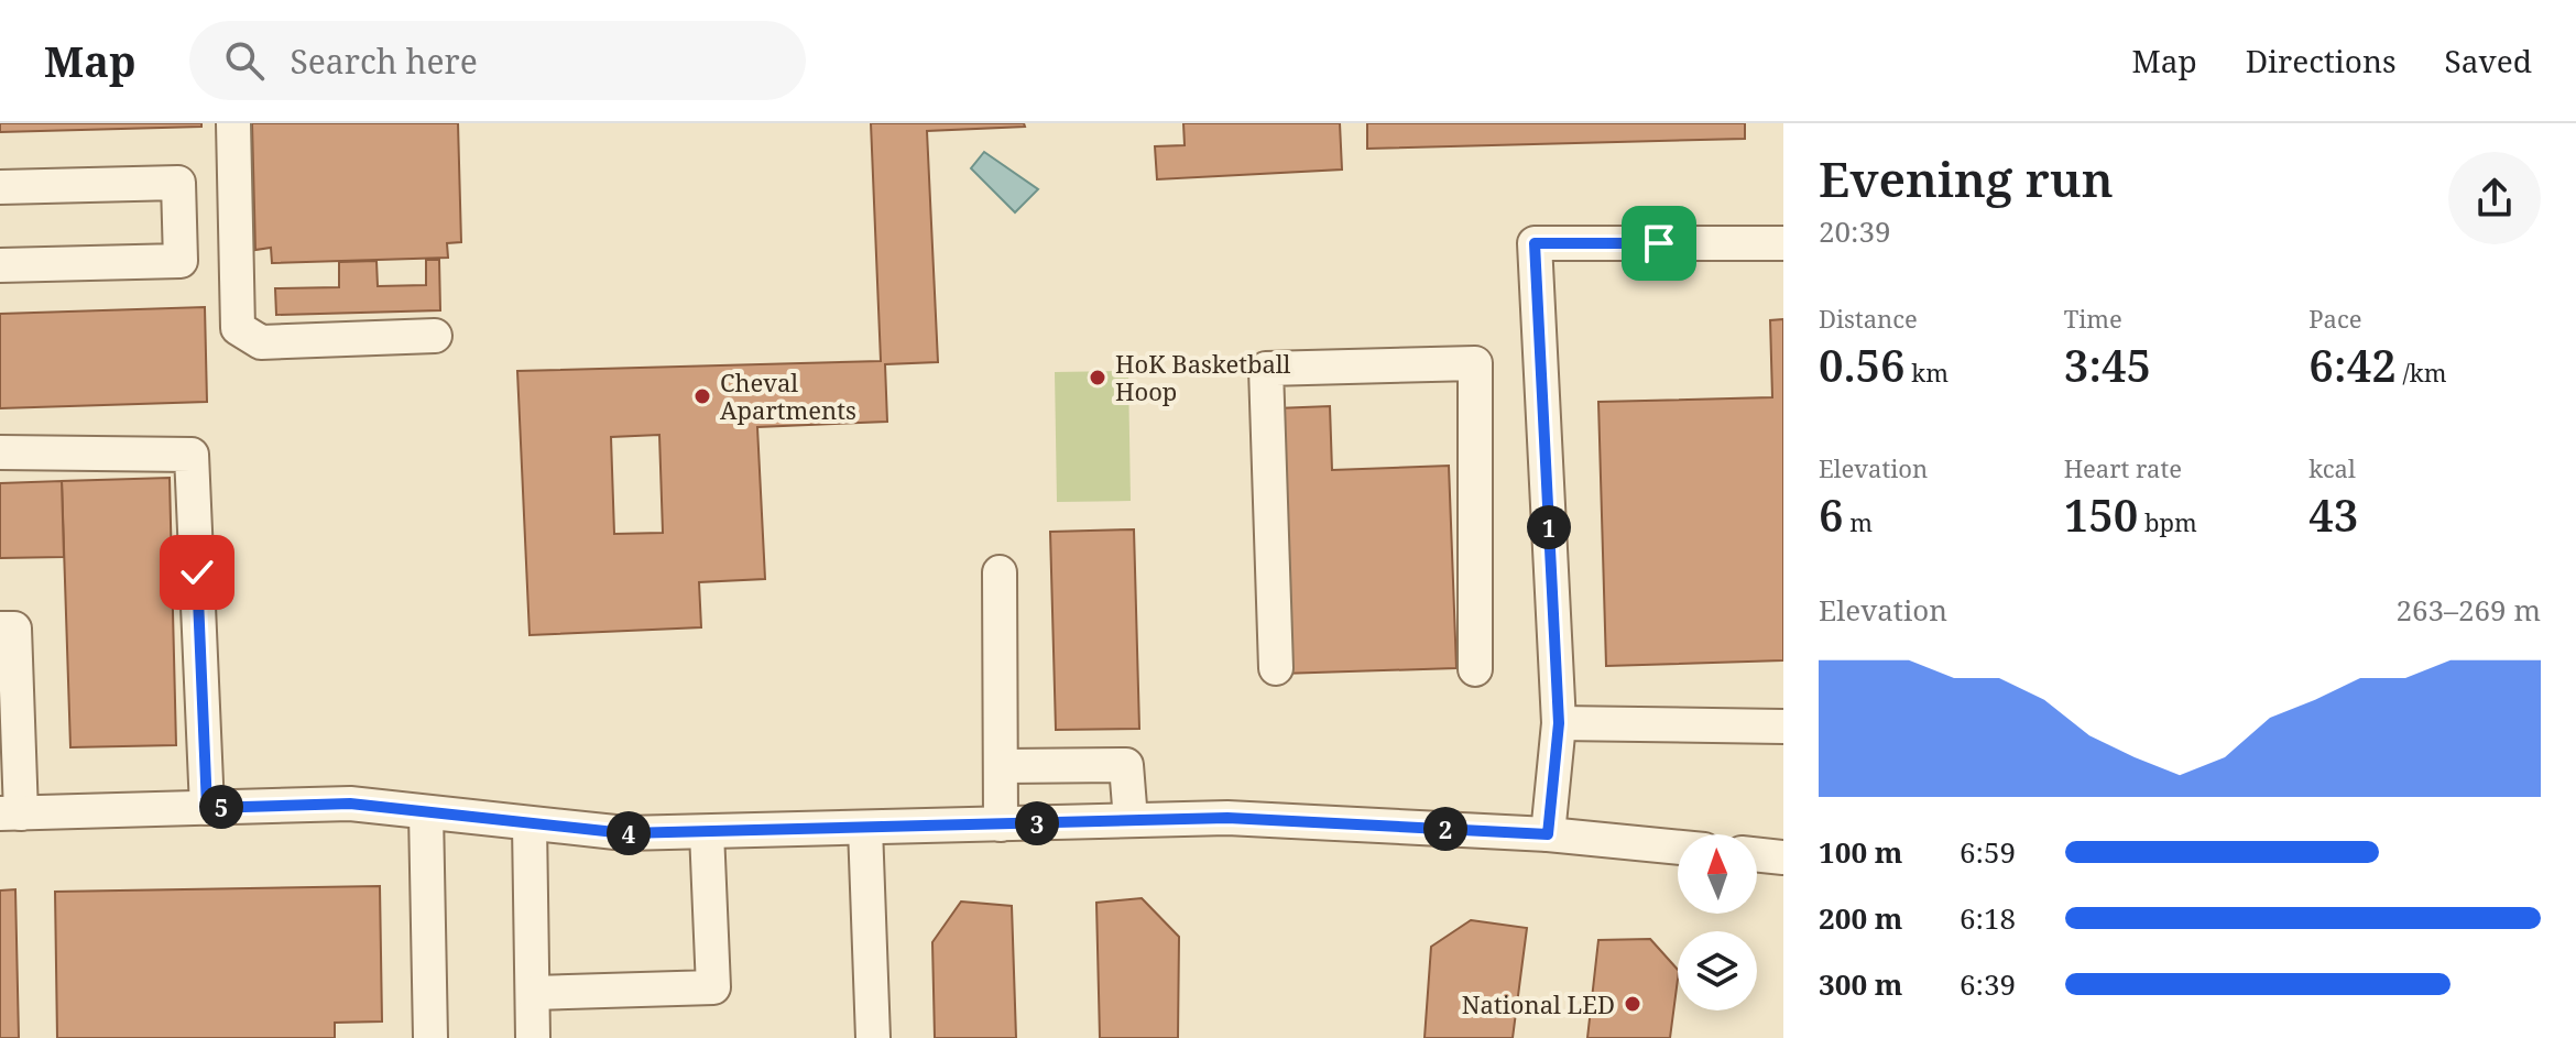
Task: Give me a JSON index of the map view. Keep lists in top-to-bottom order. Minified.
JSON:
{"places":["HoK Basketball Hoop","Cheval Apartments","National LED"],"north":"top","page":{"header":"Map","search":"Search here","nav":["Map","Directions","Saved"],"heading":["Evening run","20:39"],"stats":[["Distance","0.56 km"],["Time","3:45"],["Pace","6:42 /km"],["Elevation","6 m"],["Heart rate","150 bpm"],["kcal","43"]],"pins":["1","5","3","2","4"],"chart":["Elevation","263–269 m"],"list":[{"name":"100 m","note":"6:59"},{"name":"200 m","note":"6:18"},{"name":"300 m","note":"6:39"}]}}
